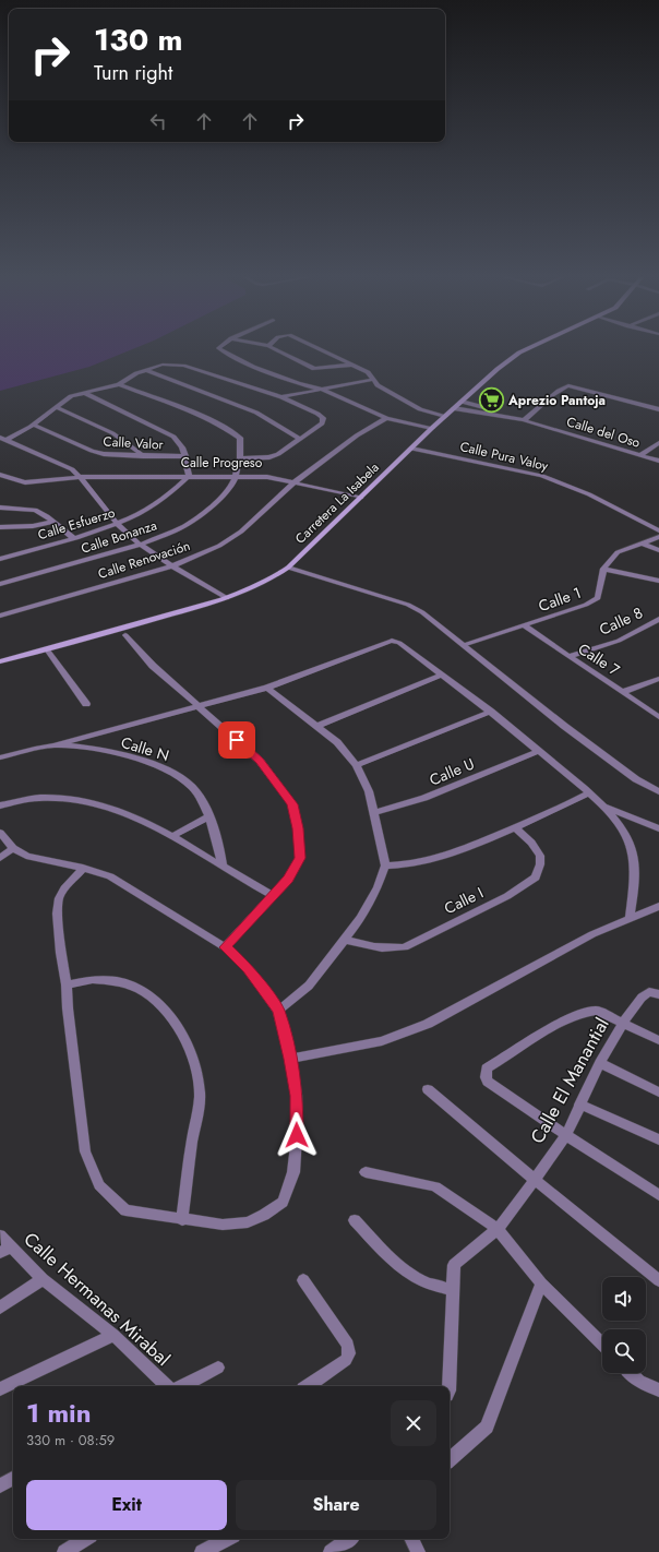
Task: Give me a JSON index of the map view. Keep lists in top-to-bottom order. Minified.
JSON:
{"streets":{"main road":["Carretera La Isabela"],"street":["Calle del Oso","Calle Valor","Calle Pura Valoy","Calle Progreso","Calle Esfuerzo","Calle Bonanza","Calle Renovación","Calle 1","Calle 8","Calle 7","Calle N","Calle U","Calle I","Calle El Manantial","Calle Hermanas Mirabal"]},"crossings":[["Calle del Oso","Carretera La Isabela"],["Calle Pura Valoy","Carretera La Isabela"],["Calle Progreso","Carretera La Isabela"],["Calle Progreso","Calle Esfuerzo"],["Calle Progreso","Calle Bonanza"],["Calle Progreso","Calle Renovación"],["Calle 1","Calle 7"],["Calle 8","Calle 7"]],"places":{"supermarket":["Aprezio Pantoja"]},"page":{"turn":["130 m","Turn right"],"heading":["1 min","330 m · 08:59"],"buttons":["Exit","Share"]}}
